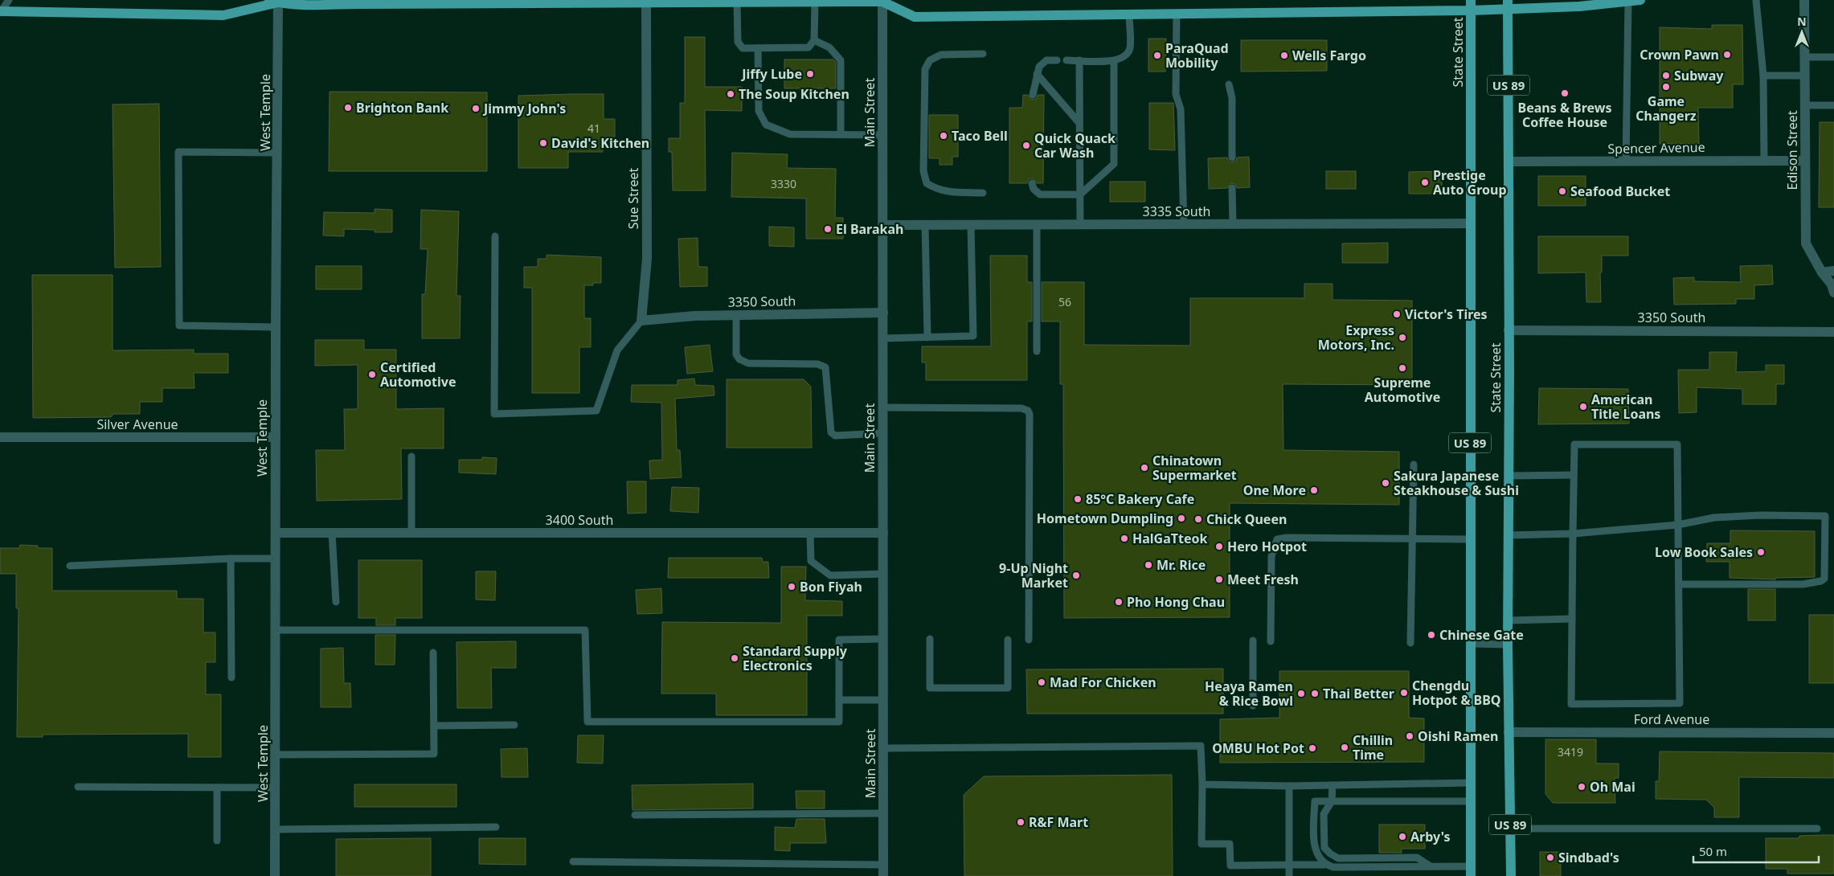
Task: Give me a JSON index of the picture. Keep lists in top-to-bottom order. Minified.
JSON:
{"streets":{"main road":["State Street","US 89"],"street":["West Temple","Main Street","Spencer Avenue","Edison Street","Sue Street","3335 South","3350 South","Silver Avenue","3400 South","Ford Avenue"]},"crossings":[["State Street","Spencer Avenue"],["State Street","3335 South"],["State Street","3350 South"],["State Street","Ford Avenue"],["West Temple","Silver Avenue"],["West Temple","3400 South"],["Main Street","3335 South"],["Main Street","3350 South"],["Main Street","3400 South"],["Spencer Avenue","Edison Street"],["Sue Street","3350 South"]],"places":["Crown Pawn","ParaQuad Mobility","Wells Fargo","Jiffy Lube","Subway","Game Changerz","Beans & Brews Coffee House","The Soup Kitchen","Brighton Bank","Jimmy John's","Taco Bell","David's Kitchen","Quick Quack Car Wash","Prestige Auto Group","Seafood Bucket","El Barakah","Victor's Tires","Express Motors, Inc.","Supreme Automotive","Certified Automotive","American Title Loans","Chinatown Supermarket","Sakura Japanese Steakhouse & Sushi","One More","85°C Bakery Cafe","Hometown Dumpling","Chick Queen","HalGaTteok","Hero Hotpot","Low Book Sales","Mr. Rice","9-Up Night Market","Meet Fresh","Bon Fiyah","Pho Hong Chau","Chinese Gate","Standard Supply Electronics","Mad For Chicken","Chengdu Hotpot & BBQ","Heaya Ramen & Rice Bowl","Thai Better","Oishi Ramen","Chillin Time","OMBU Hot Pot","Oh Mai","R&F Mart","Arby's","Sindbad's"],"house_numbers":["41","3330","56","3419"],"scale_bar":"50 m","north":"top"}
